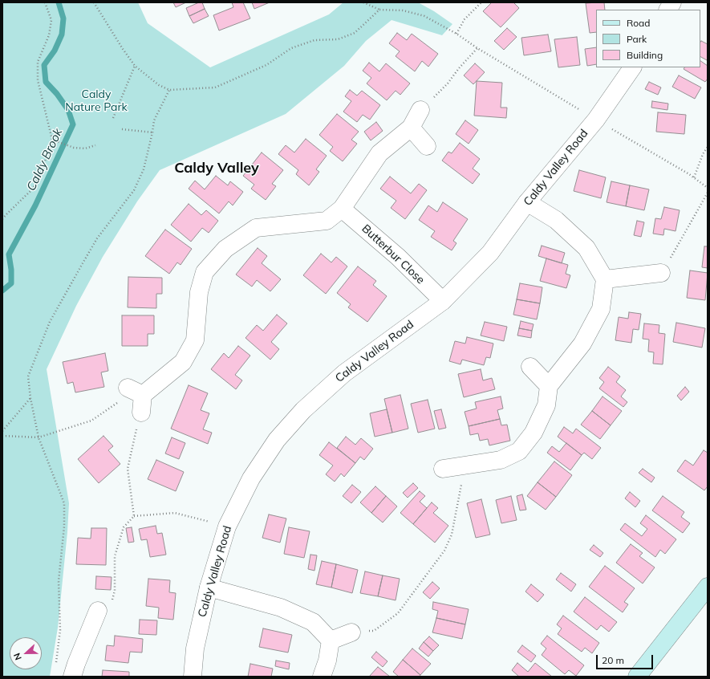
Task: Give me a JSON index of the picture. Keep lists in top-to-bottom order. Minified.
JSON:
{"streets":{"street":["Caldy Valley Road","Butterbur Close"]},"crossings":[["Caldy Valley Road","Butterbur Close"]],"districts":["Caldy Valley"],"water":["Caldy Brook"],"parks":["Caldy Nature Park"],"legend":["Road","Park","Building"],"scale_bar":"20 m","north":"left"}
